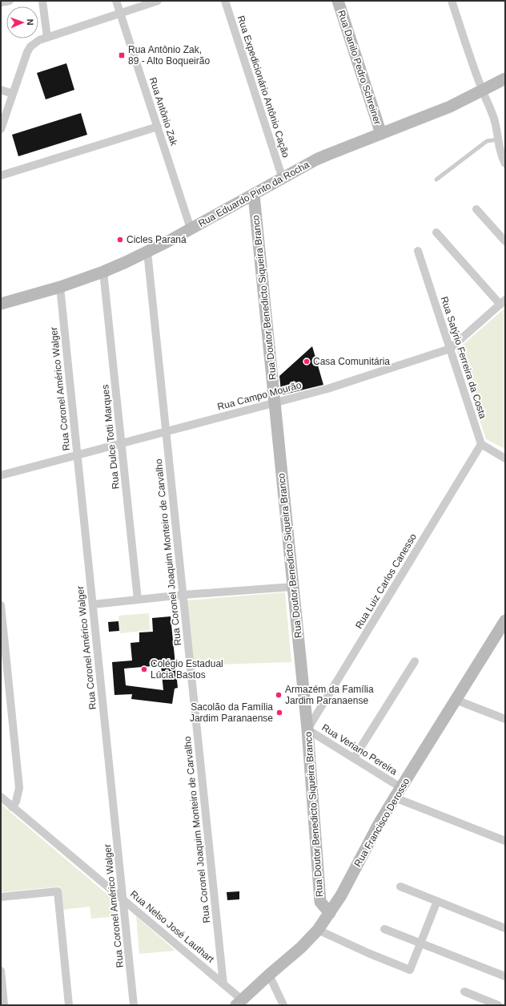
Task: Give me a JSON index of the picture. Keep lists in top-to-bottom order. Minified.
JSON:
{"streets":{"street":["Rua Danilo Pedro Schreiner","Rua Expedicionário Antônio Cação","Rua Antônio Zak","Rua Eduardo Pinto da Rocha","Rua Doutor Benedicto Siqueira Branco","Rua Satýrio Ferreira da Costa","Rua Coronel Américo Walger","Rua Campo Mourão","Rua Dulce Totti Marques","Rua Coronel Joaquim Monteiro de Carvalho","Rua Luiz Carlos Canesso","Rua Veriano Pereira","Rua Francisco Derosso","Rua Nelso José Lauthart"]},"crossings":[["Rua Danilo Pedro Schreiner","Rua Eduardo Pinto da Rocha"],["Rua Expedicionário Antônio Cação","Rua Eduardo Pinto da Rocha"],["Rua Antônio Zak","Rua Eduardo Pinto da Rocha"],["Rua Eduardo Pinto da Rocha","Rua Doutor Benedicto Siqueira Branco"],["Rua Eduardo Pinto da Rocha","Rua Coronel Américo Walger"],["Rua Eduardo Pinto da Rocha","Rua Dulce Totti Marques"],["Rua Eduardo Pinto da Rocha","Rua Coronel Joaquim Monteiro de Carvalho"],["Rua Doutor Benedicto Siqueira Branco","Rua Campo Mourão"],["Rua Doutor Benedicto Siqueira Branco","Rua Luiz Carlos Canesso"],["Rua Doutor Benedicto Siqueira Branco","Rua Veriano Pereira"],["Rua Doutor Benedicto Siqueira Branco","Rua Francisco Derosso"],["Rua Satýrio Ferreira da Costa","Rua Campo Mourão"],["Rua Satýrio Ferreira da Costa","Rua Luiz Carlos Canesso"],["Rua Coronel Américo Walger","Rua Campo Mourão"],["Rua Coronel Américo Walger","Rua Nelso José Lauthart"],["Rua Campo Mourão","Rua Dulce Totti Marques"],["Rua Campo Mourão","Rua Coronel Joaquim Monteiro de Carvalho"],["Rua Coronel Joaquim Monteiro de Carvalho","Rua Nelso José Lauthart"],["Rua Luiz Carlos Canesso","Rua Veriano Pereira"],["Rua Veriano Pereira","Rua Francisco Derosso"],["Rua Francisco Derosso","Rua Nelso José Lauthart"]],"places":{"transit":["Rua Antônio Zak, 89 - Alto Boqueirão"],"other":["Cicles Paraná","Casa Comunitária","Colégio Estadual Lúcia Bastos","Armazém da Família Jardim Paranaense","Sacolão da Família Jardim Paranaense"]},"north":"right"}
